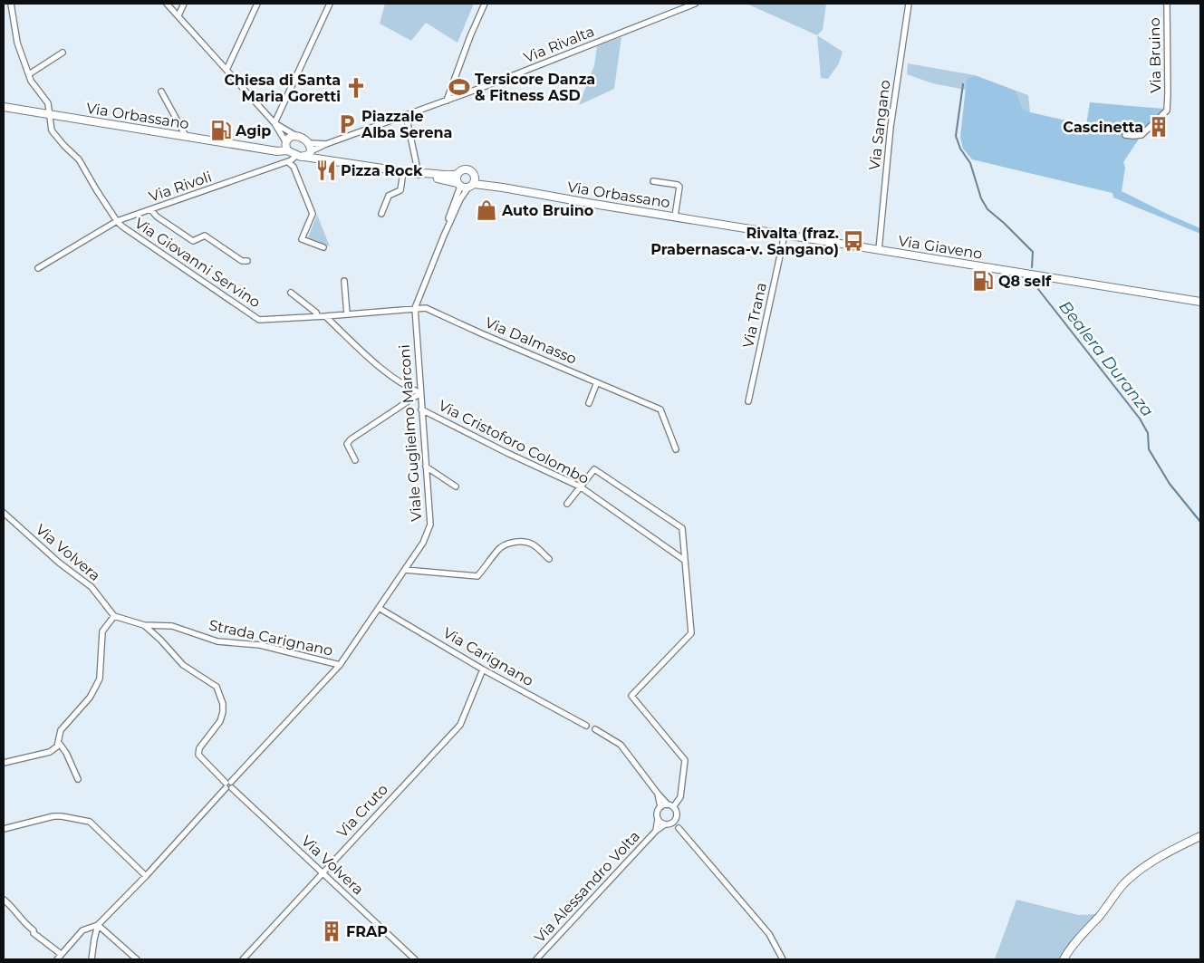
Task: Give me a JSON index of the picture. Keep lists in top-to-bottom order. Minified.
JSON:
{"streets":{"main road":["Via Orbassano","Via Giaveno"],"street":["Via Rivalta","Via Bruino","Via Sangano","Via Rivoli","Via Giovanni Servino","Via Trana","Via Dalmasso","Viale Guglielmo Marconi","Via Cristoforo Colombo","Via Volvera","Strada Carignano","Via Carignano","Via Cruto","Via Alessandro Volta"]},"crossings":[["Via Rivalta","Via Orbassano"],["Via Rivalta","Via Rivoli"],["Via Orbassano","Via Rivoli"],["Via Orbassano","Via Giaveno"],["Via Orbassano","Via Giovanni Servino"],["Via Orbassano","Viale Guglielmo Marconi"],["Via Sangano","Via Giaveno"],["Via Rivoli","Via Giovanni Servino"],["Via Giaveno","Via Trana"],["Via Giovanni Servino","Via Dalmasso"],["Via Dalmasso","Viale Guglielmo Marconi"],["Viale Guglielmo Marconi","Via Cristoforo Colombo"],["Viale Guglielmo Marconi","Via Volvera"],["Viale Guglielmo Marconi","Strada Carignano"],["Viale Guglielmo Marconi","Via Carignano"],["Via Volvera","Strada Carignano"],["Via Volvera","Via Cruto"],["Via Carignano","Via Cruto"]],"water":["Bealera Duranza"],"places":{"sports":["Tersicore Danza & Fitness ASD"],"church":["Chiesa di Santa Maria Goretti"],"parking":["Piazzale Alba Serena"],"building":["Cascinetta","FRAP"],"fuel station":["Agip","Q8 self"],"restaurant":["Pizza Rock"],"shop":["Auto Bruino"],"bus stop":["Rivalta (fraz. Prabernasca-v. Sangano)"]}}
